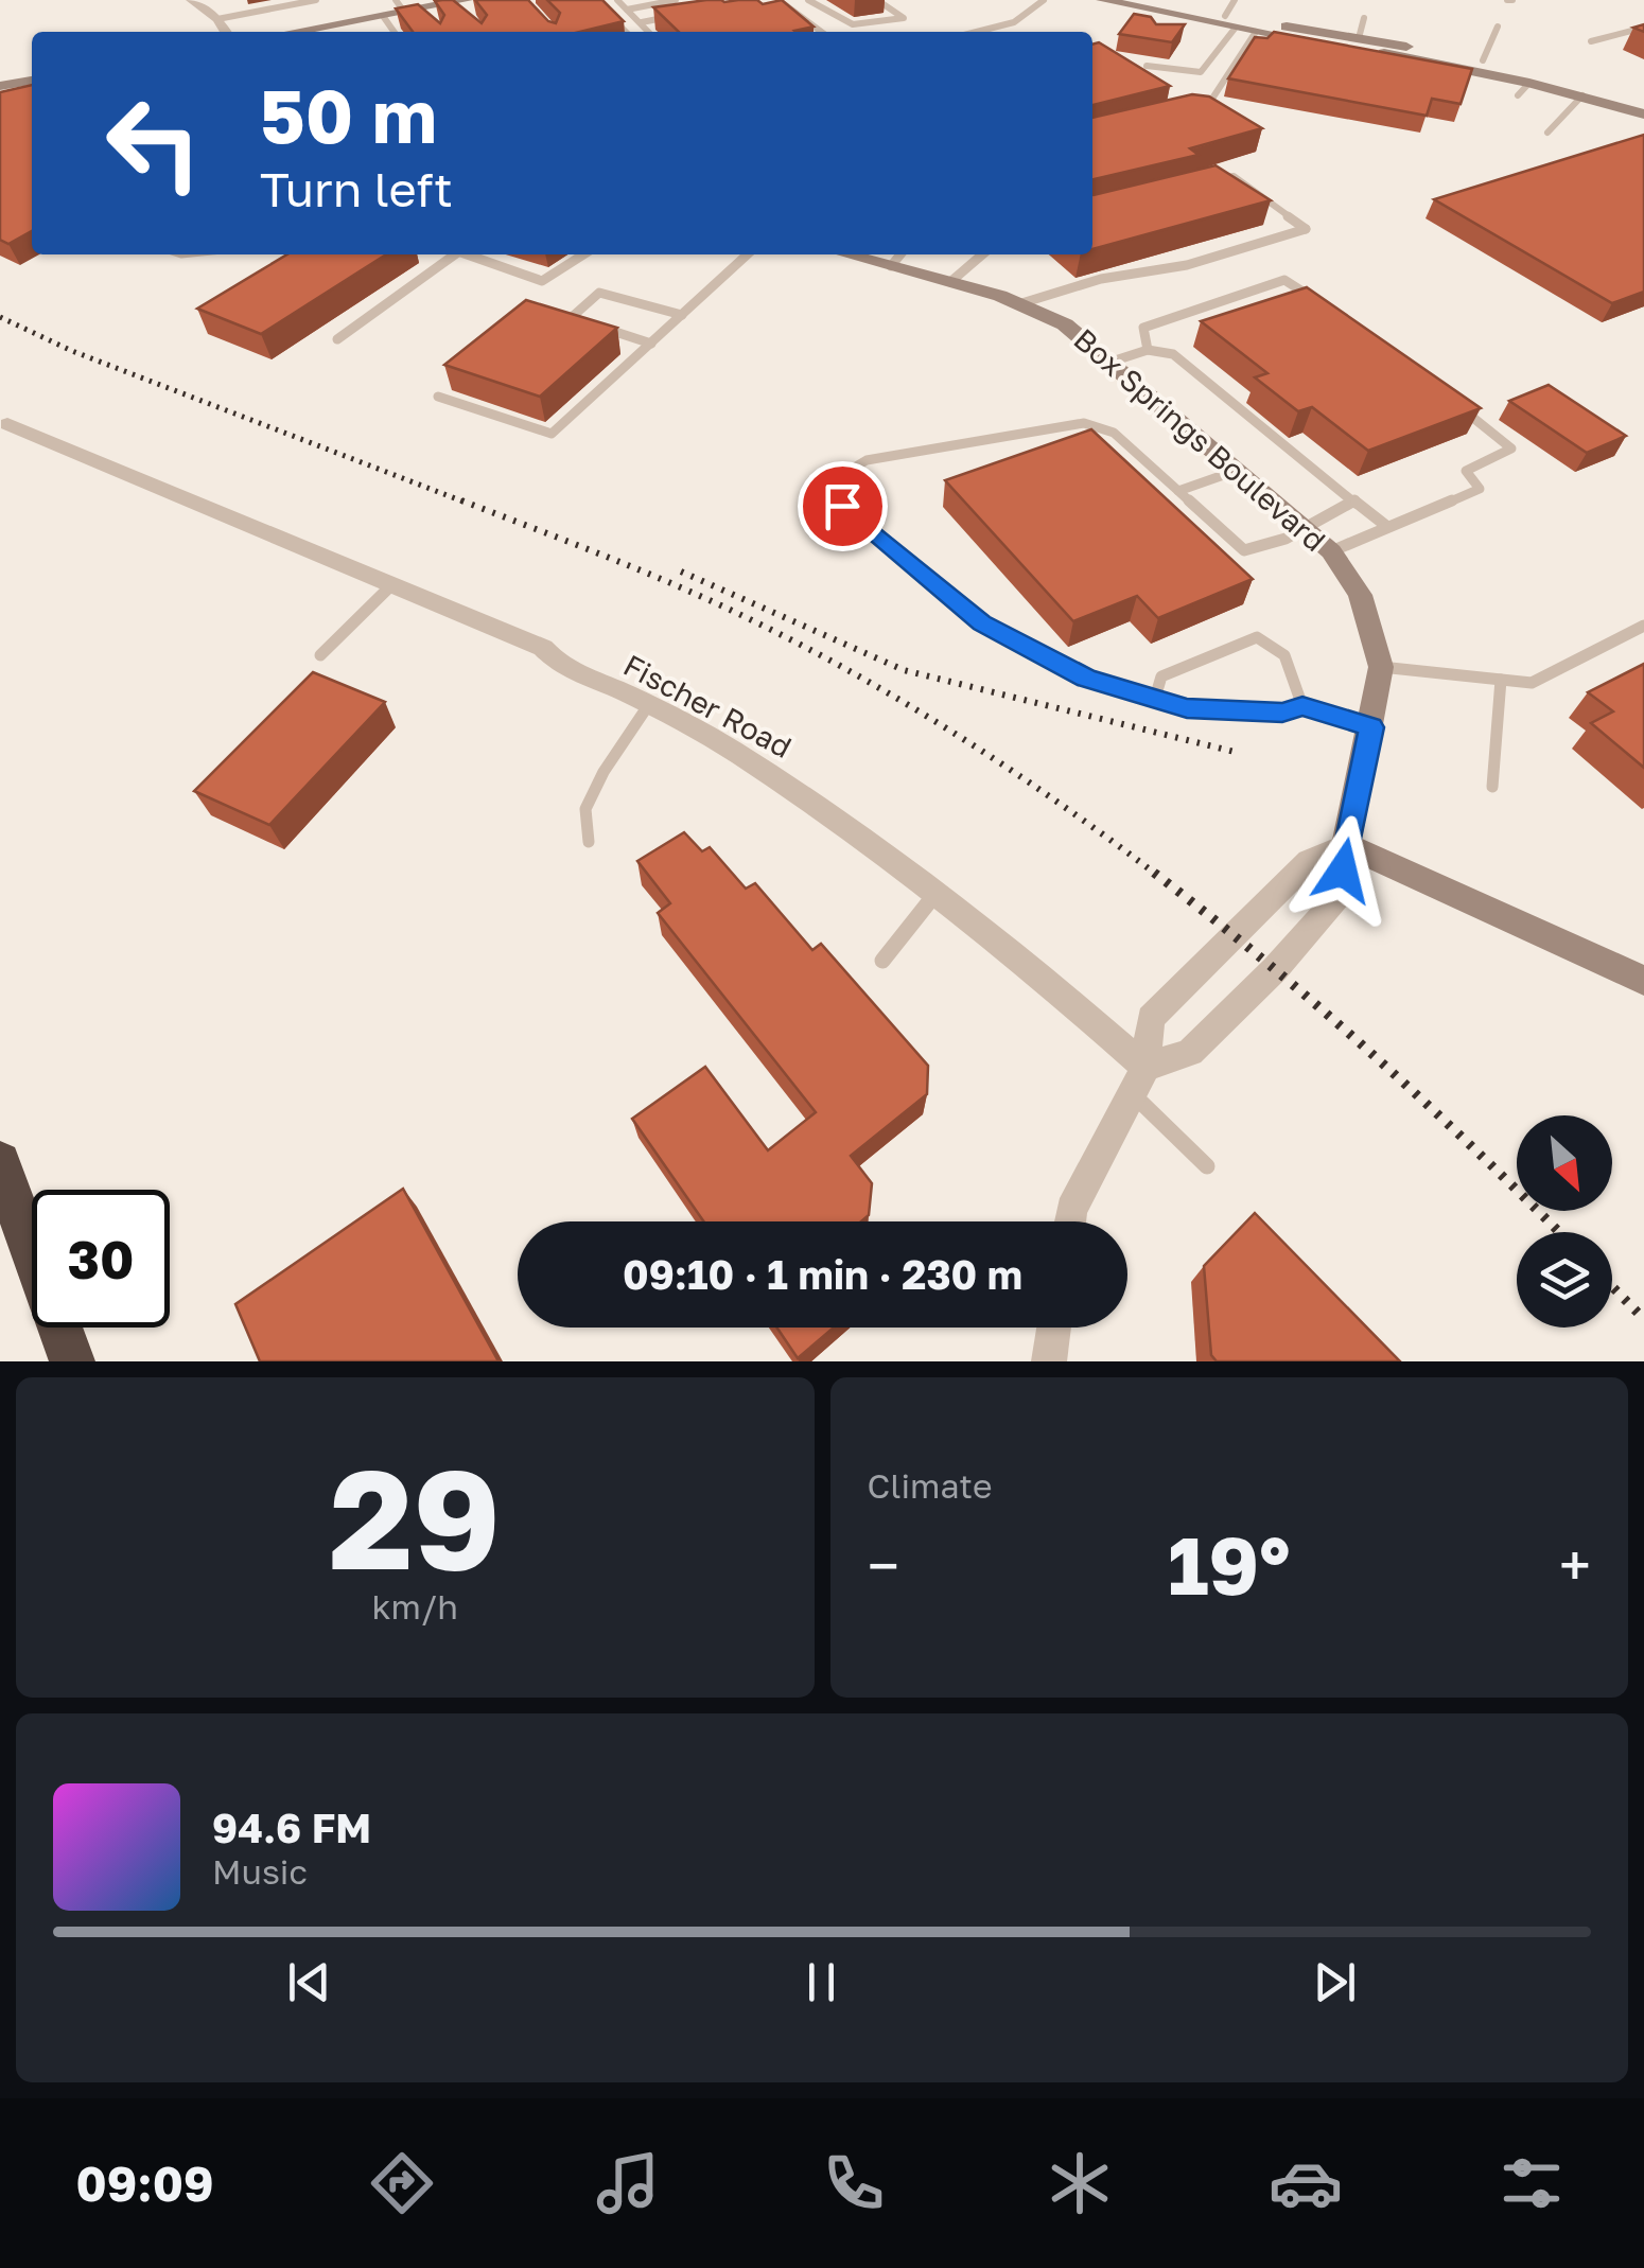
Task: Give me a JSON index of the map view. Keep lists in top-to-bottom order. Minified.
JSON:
{"streets":{"main road":["Box Springs Boulevard"],"street":["Fischer Road"]},"north":"bottom right","page":{"turn":["50 m","Turn left"],"limit":"30","trip":"09:10 · 1 min · 230 m","tile":[["29","km/h"],"Climate"],"heat":["−","19°","+"],"song":["94.6 FM","Music"],"tabs":"09:09"}}
